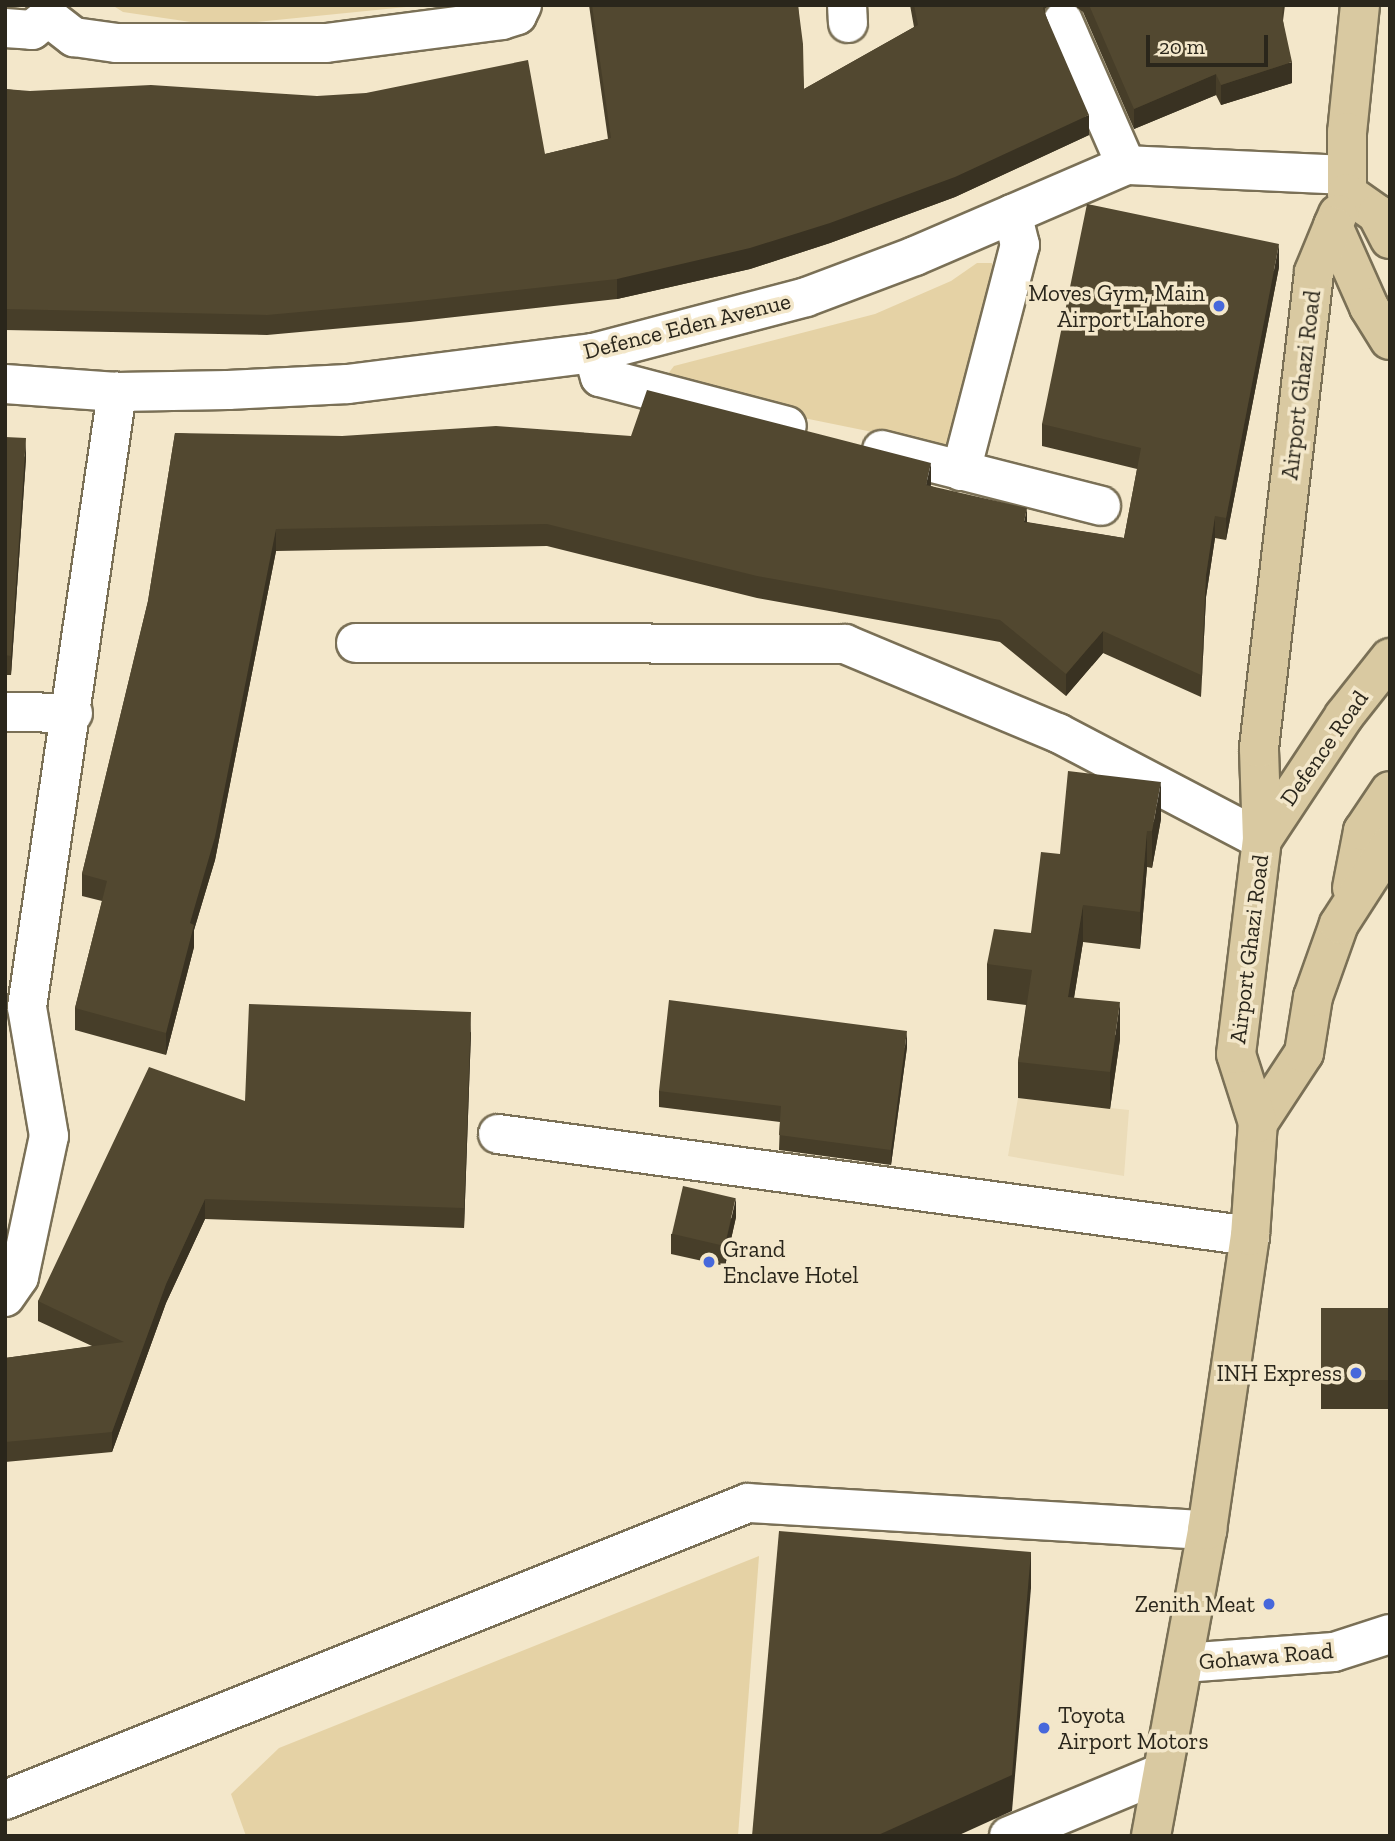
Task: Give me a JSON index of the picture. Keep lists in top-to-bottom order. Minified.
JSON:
{"streets":{"main road":["Airport Ghazi Road","Defence Road"],"street":["Defence Eden Avenue","Gohawa Road"]},"crossings":[["Defence Eden Avenue","Airport Ghazi Road"],["Airport Ghazi Road","Defence Road"],["Airport Ghazi Road","Gohawa Road"]],"places":["Moves Gym, Main Airport Lahore","Grand Enclave Hotel","INH Express","Zenith Meat","Toyota Airport Motors"],"scale_bar":"20 m"}
